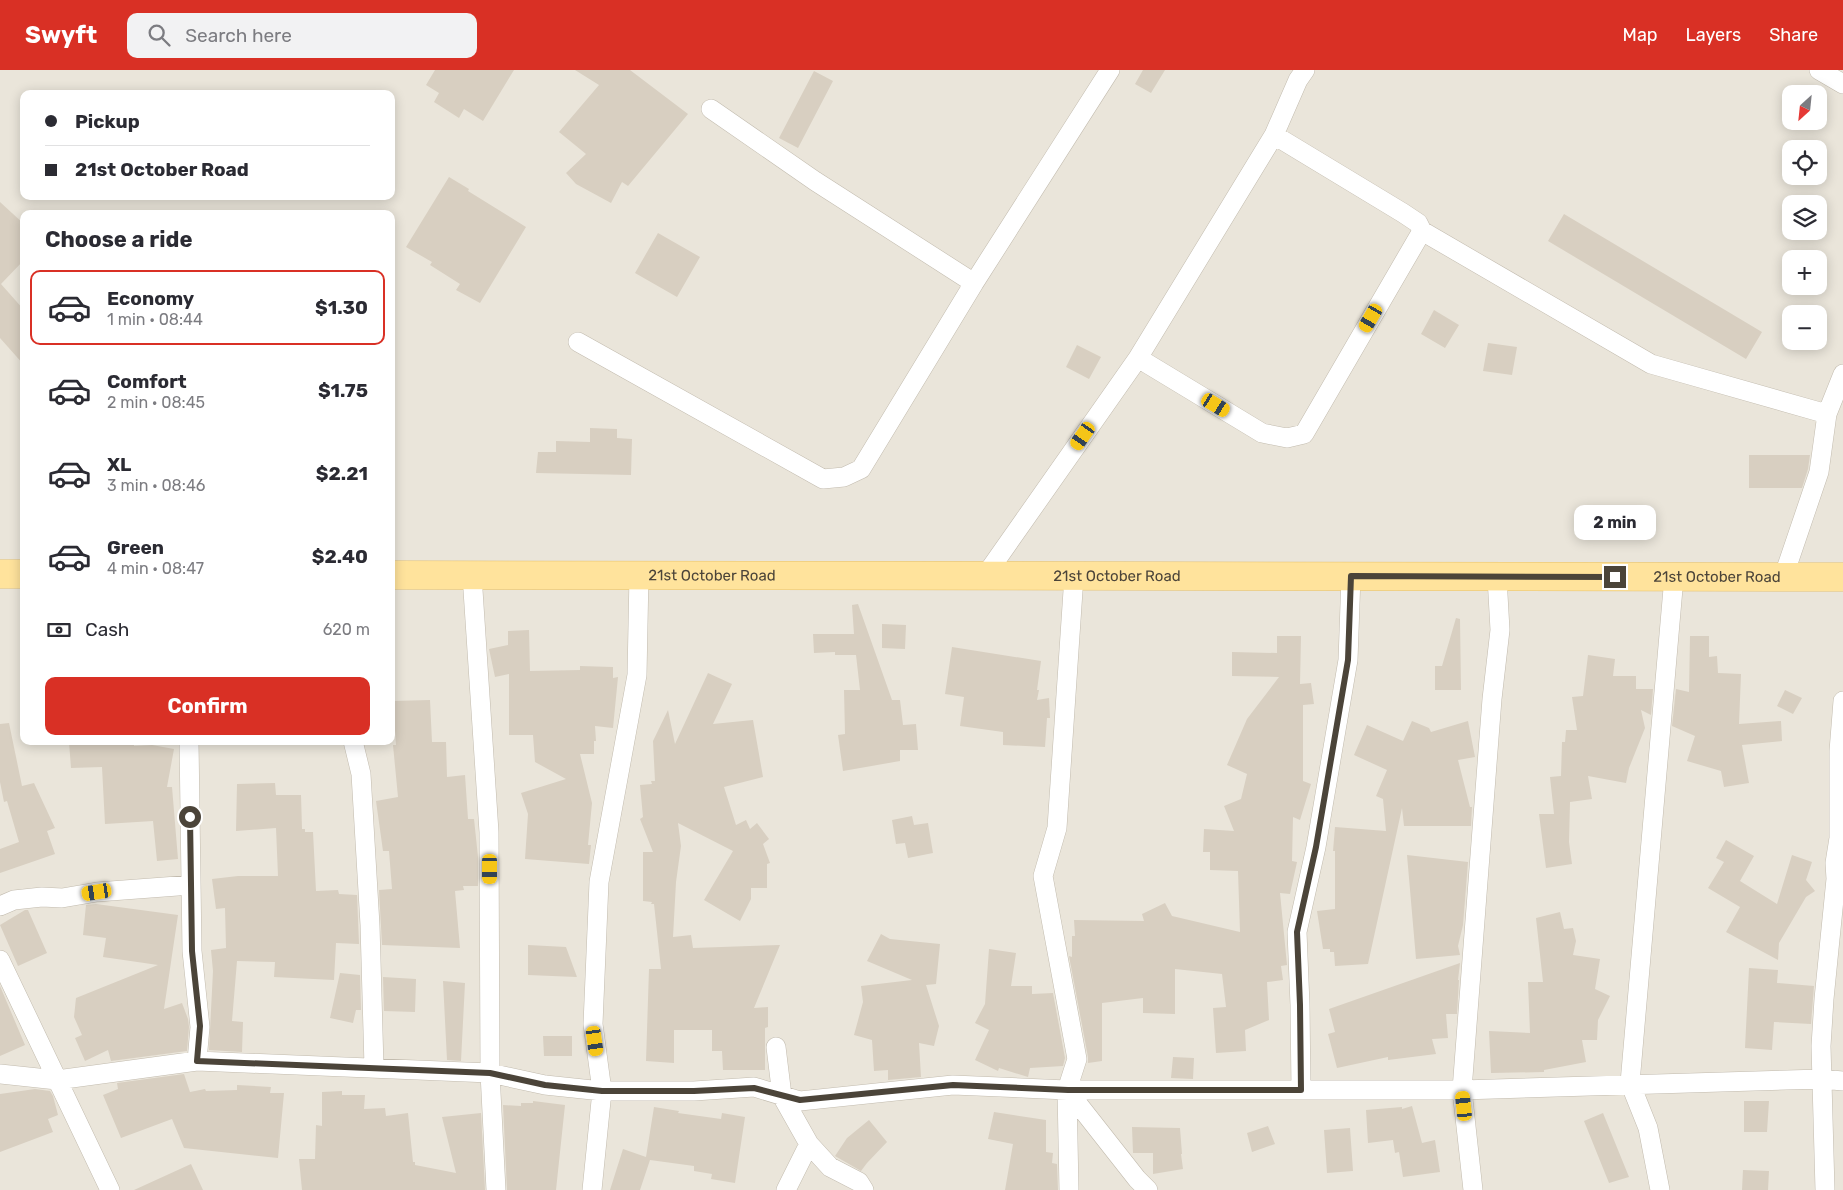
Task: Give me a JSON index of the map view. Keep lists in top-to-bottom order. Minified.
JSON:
{"streets":{"main road":["21st October Road"]},"north":"bottom left","page":{"header":"Swyft","search":"Search here","nav":["Map","Layers","Share"],"map_buttons":["+","−"],"banner":["Pickup","21st October Road"],"heading":"Choose a ride","list":[{"name":"Economy","note":"1 min · 08:44","value":"$1.30"},{"name":"Comfort","note":"2 min · 08:45","value":"$1.75"},{"name":"XL","note":"3 min · 08:46","value":"$2.21"},{"name":"Green","note":"4 min · 08:47","value":"$2.40"}],"bubble":"2 min","pay":["Cash","620 m"],"buttons":"Confirm"}}
